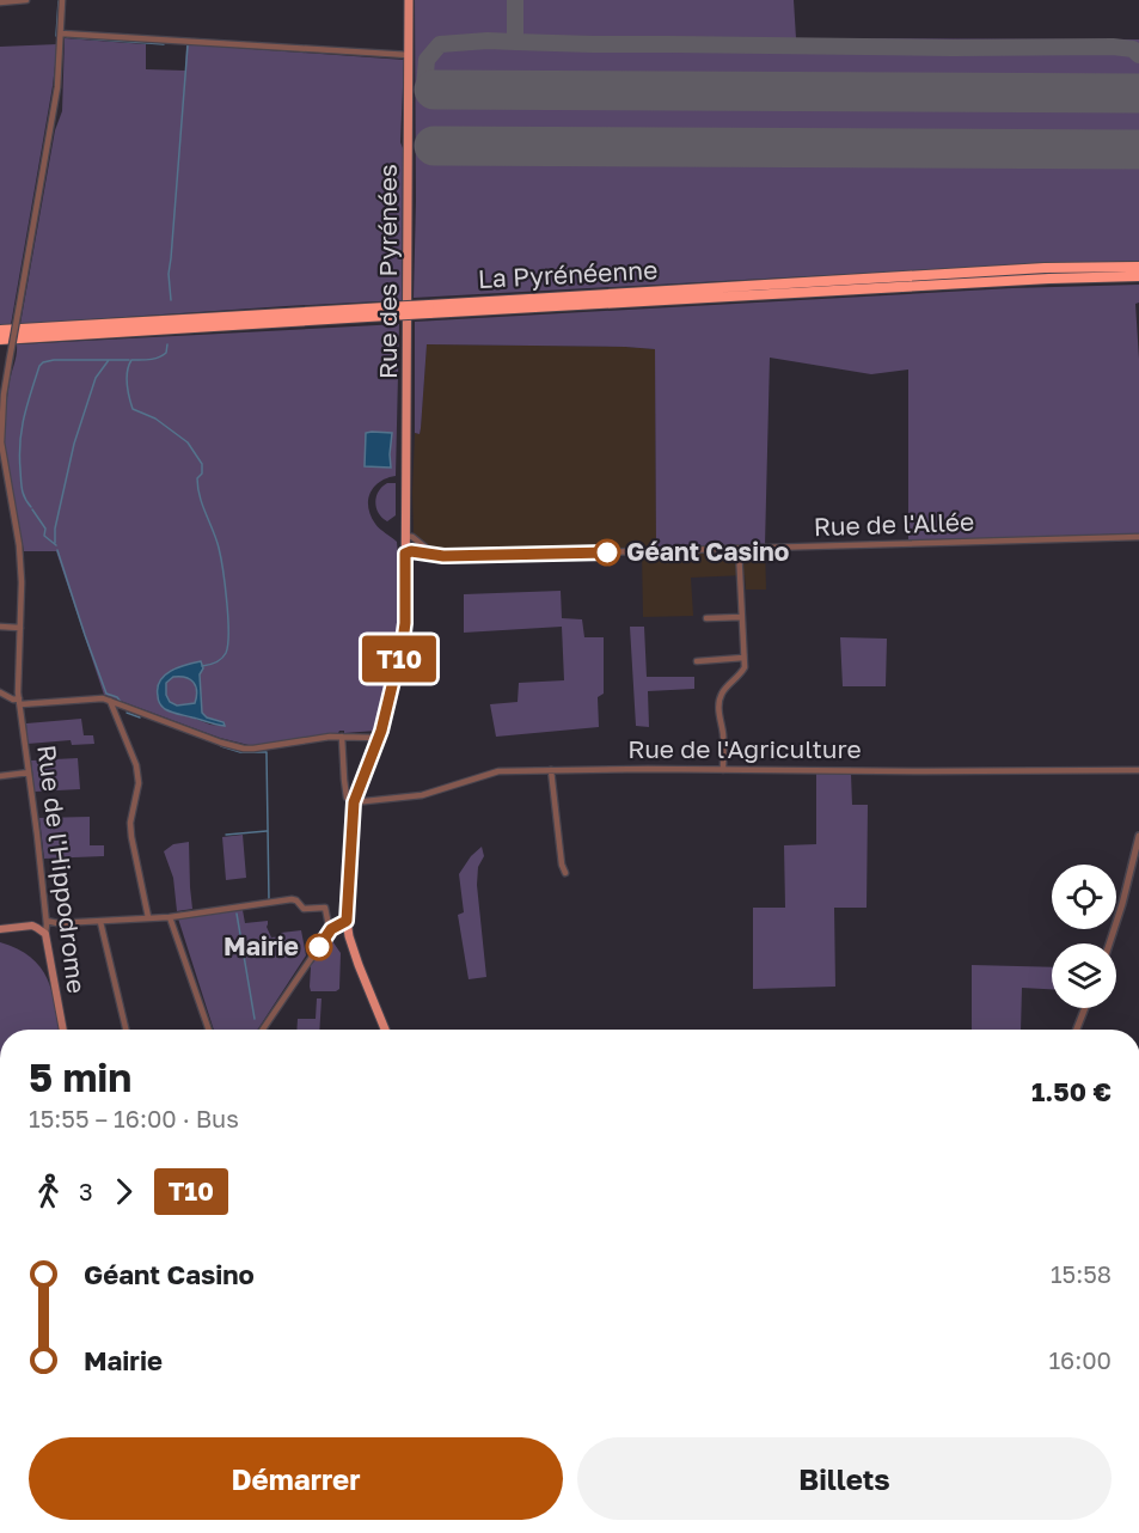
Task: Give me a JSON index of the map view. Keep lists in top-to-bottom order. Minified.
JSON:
{"streets":{"highway":["La Pyrénéenne"],"main road":["Rue des Pyrénées","Rue de l'Hippodrome"],"street":["Rue de l'Allée","Rue de l'Agriculture"]},"crossings":[["Rue des Pyrénées","Rue de l'Allée"],["Rue des Pyrénées","Rue de l'Agriculture"]],"places":["Géant Casino","Mairie"],"lines":["bus line T10"],"page":{"on_map":"T10","heading":["5 min","15:55 – 16:00 · Bus","1.50 €"],"legs":["3","T10"],"list":[{"name":"Géant Casino","value":"15:58"},{"name":"Mairie","value":"16:00"}],"buttons":["Démarrer","Billets"]}}
